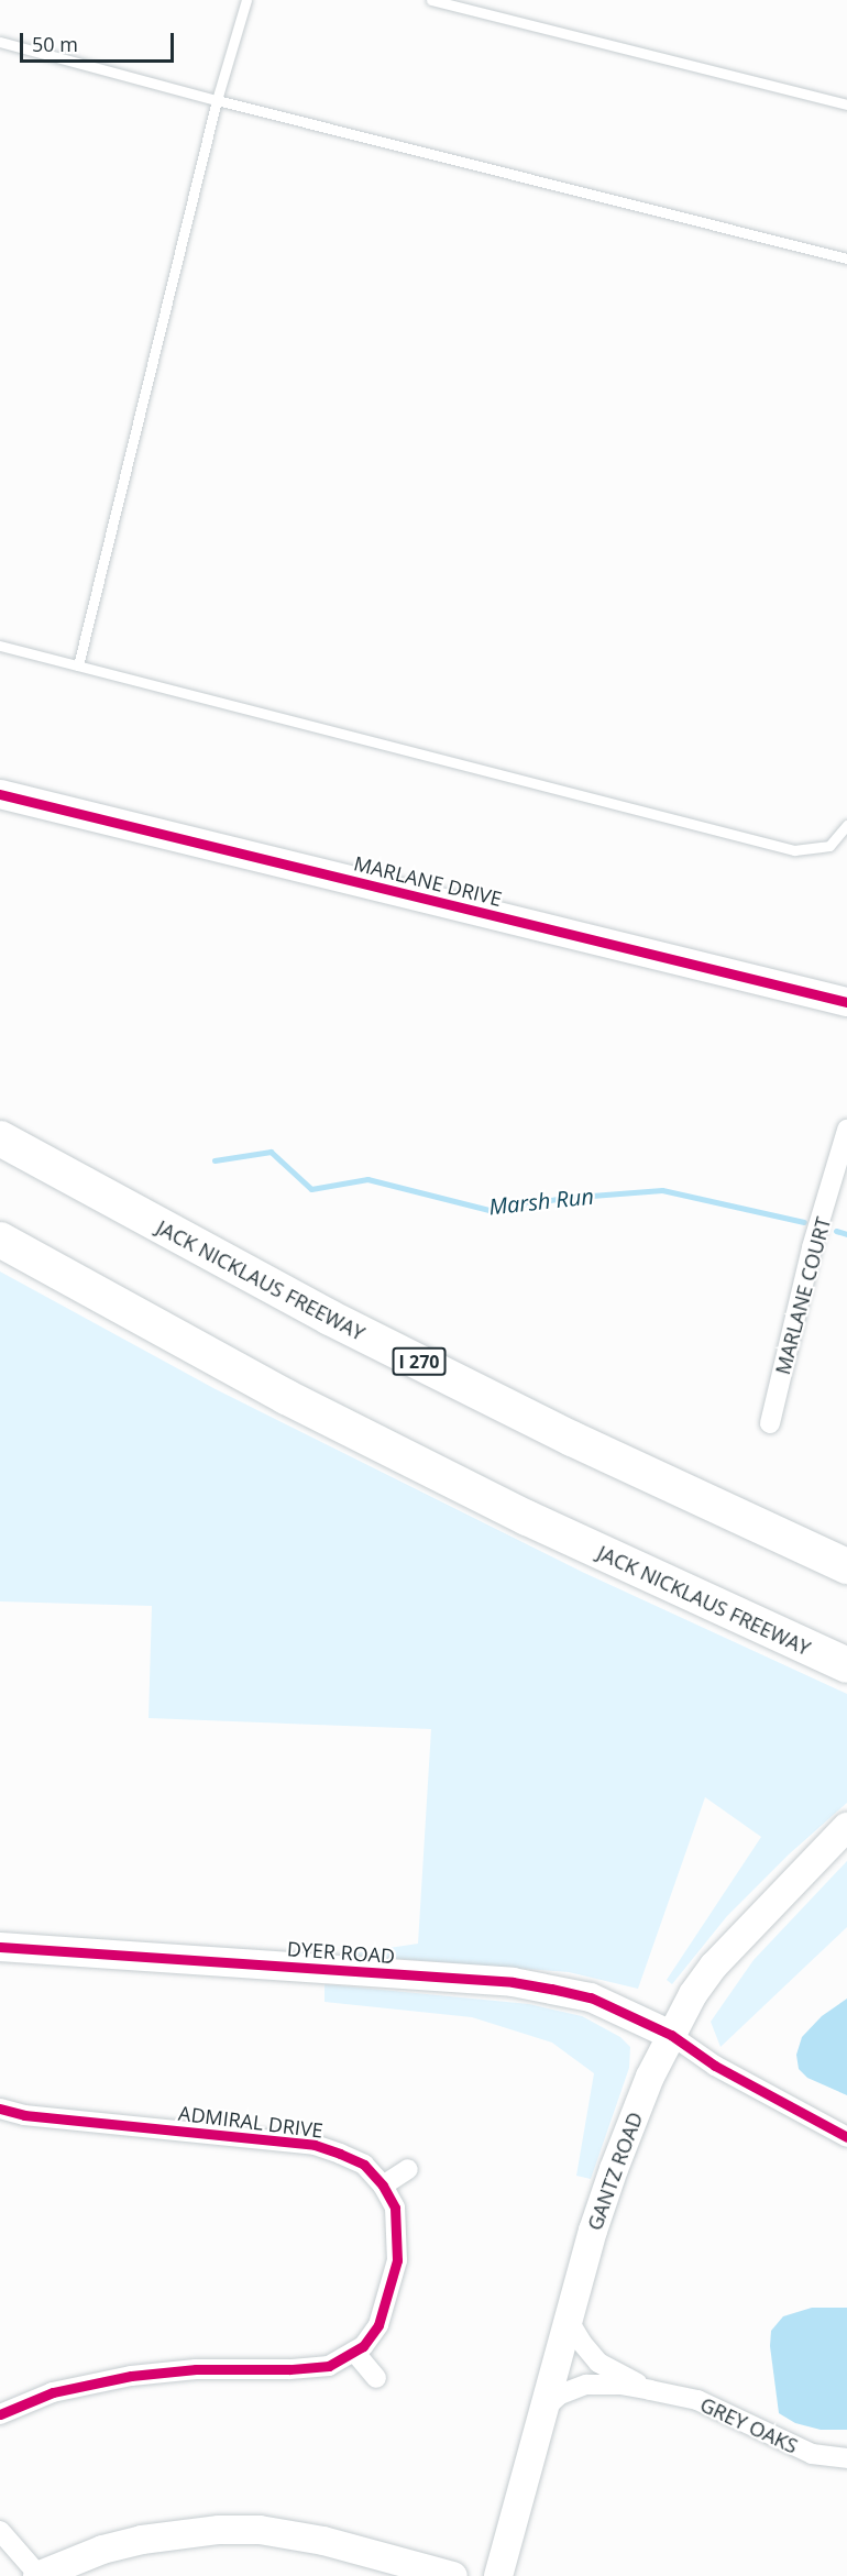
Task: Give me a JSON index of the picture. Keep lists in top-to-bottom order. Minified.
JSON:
{"streets":{"highway":["JACK NICKLAUS FREEWAY","I 270"],"street":["MARLANE DRIVE","MARLANE COURT","DYER ROAD","ADMIRAL DRIVE","GANTZ ROAD","GREY OAKS"]},"crossings":[["DYER ROAD","GANTZ ROAD"],["GANTZ ROAD","GREY OAKS"]],"water":["Marsh Run"],"scale_bar":"50 m"}
